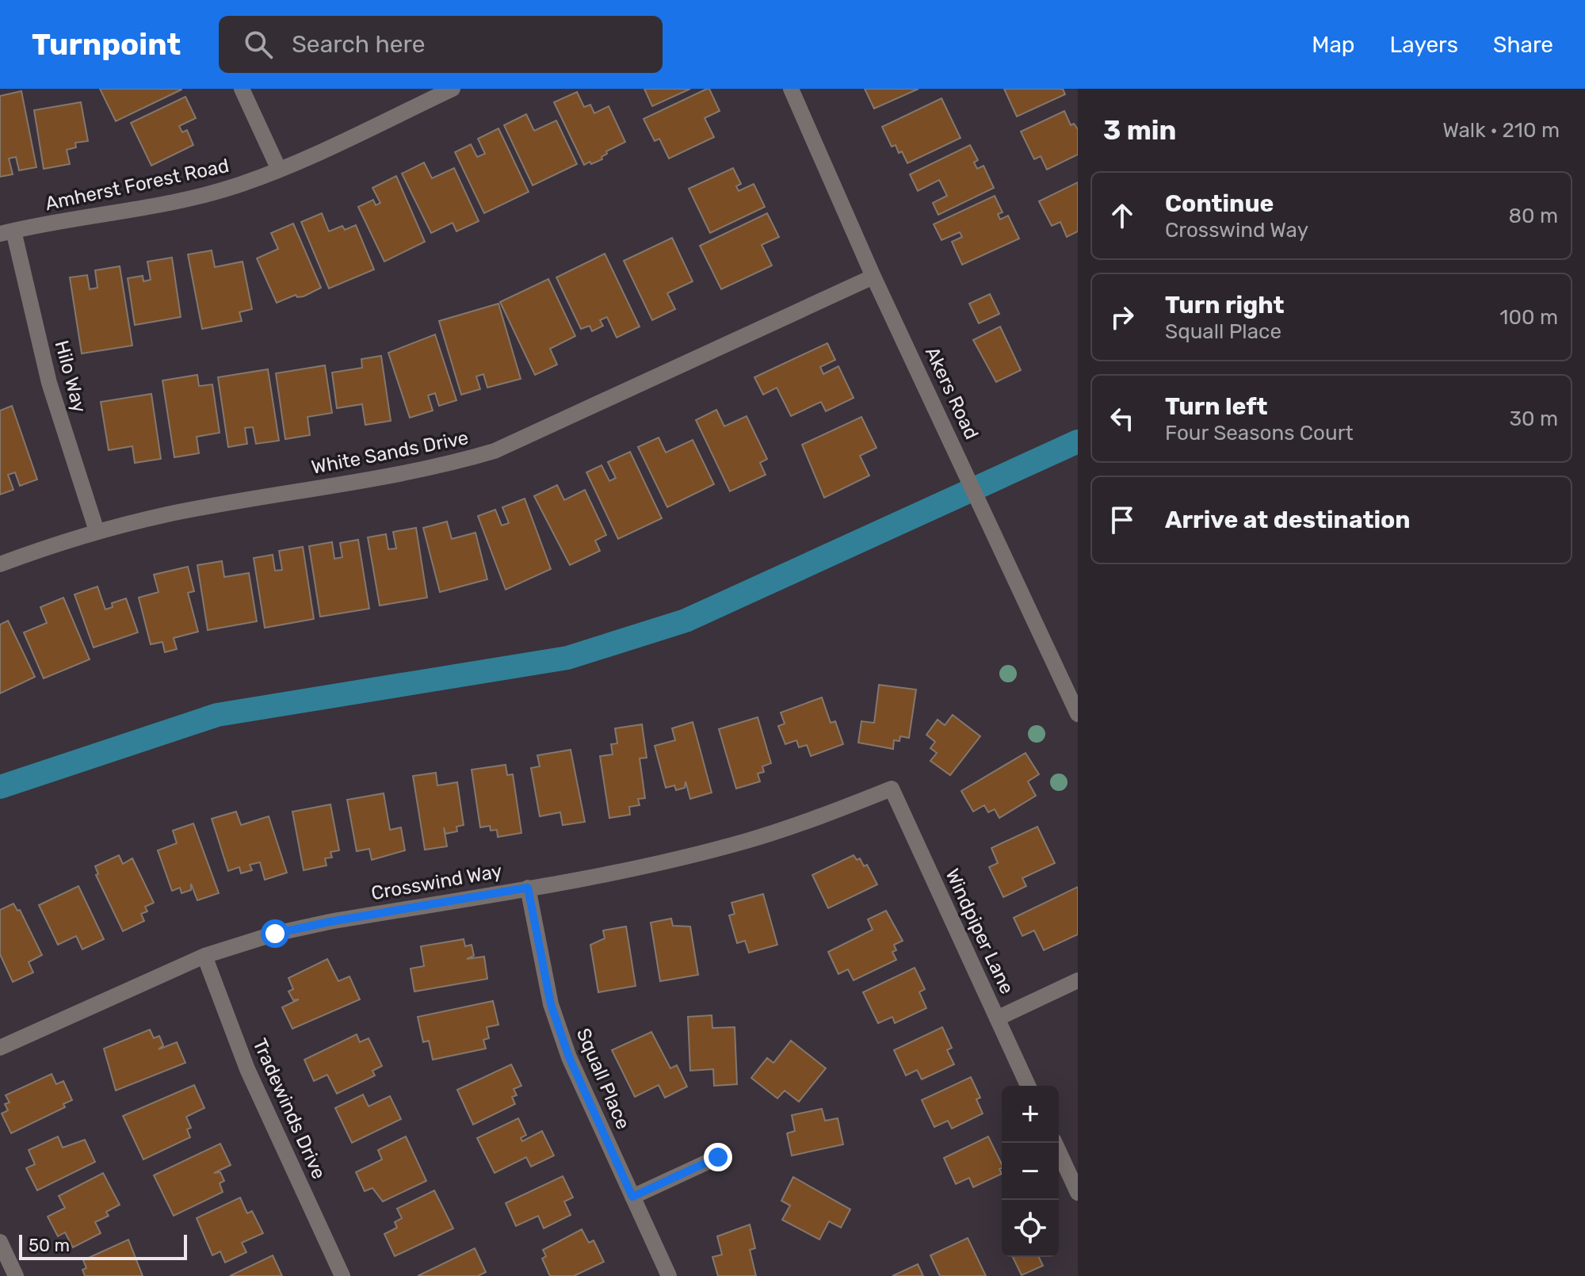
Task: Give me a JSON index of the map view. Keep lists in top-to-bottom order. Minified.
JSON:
{"streets":{"street":["Amherst Forest Road","Hilo Way","Akers Road","White Sands Drive","Crosswind Way","Windpiper Lane","Squall Place","Tradewinds Drive"]},"crossings":[["Amherst Forest Road","Hilo Way"],["Hilo Way","White Sands Drive"],["Akers Road","White Sands Drive"],["Crosswind Way","Windpiper Lane"],["Crosswind Way","Squall Place"],["Crosswind Way","Tradewinds Drive"]],"scale_bar":"50 m","page":{"header":"Turnpoint","search":"Search here","nav":["Map","Layers","Share"],"heading":["3 min","Walk · 210 m"],"list":[["Continue","Crosswind Way","80 m"],["Turn right","Squall Place","100 m"],["Turn left","Four Seasons Court","30 m"],"Arrive at destination"],"map_buttons":["+","−"],"scale":"50 m"}}
